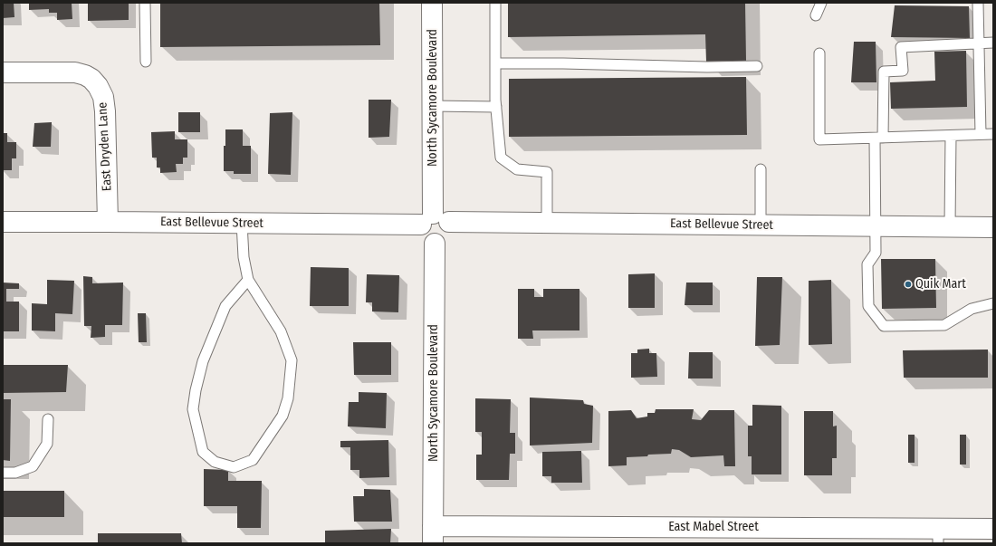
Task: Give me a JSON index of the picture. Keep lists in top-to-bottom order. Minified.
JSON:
{"streets":{"street":["North Sycamore Boulevard","East Dryden Lane","East Bellevue Street","East Mabel Street"]},"crossings":[["North Sycamore Boulevard","East Bellevue Street"],["North Sycamore Boulevard","East Mabel Street"],["East Dryden Lane","East Bellevue Street"]],"places":["Quik Mart"]}
